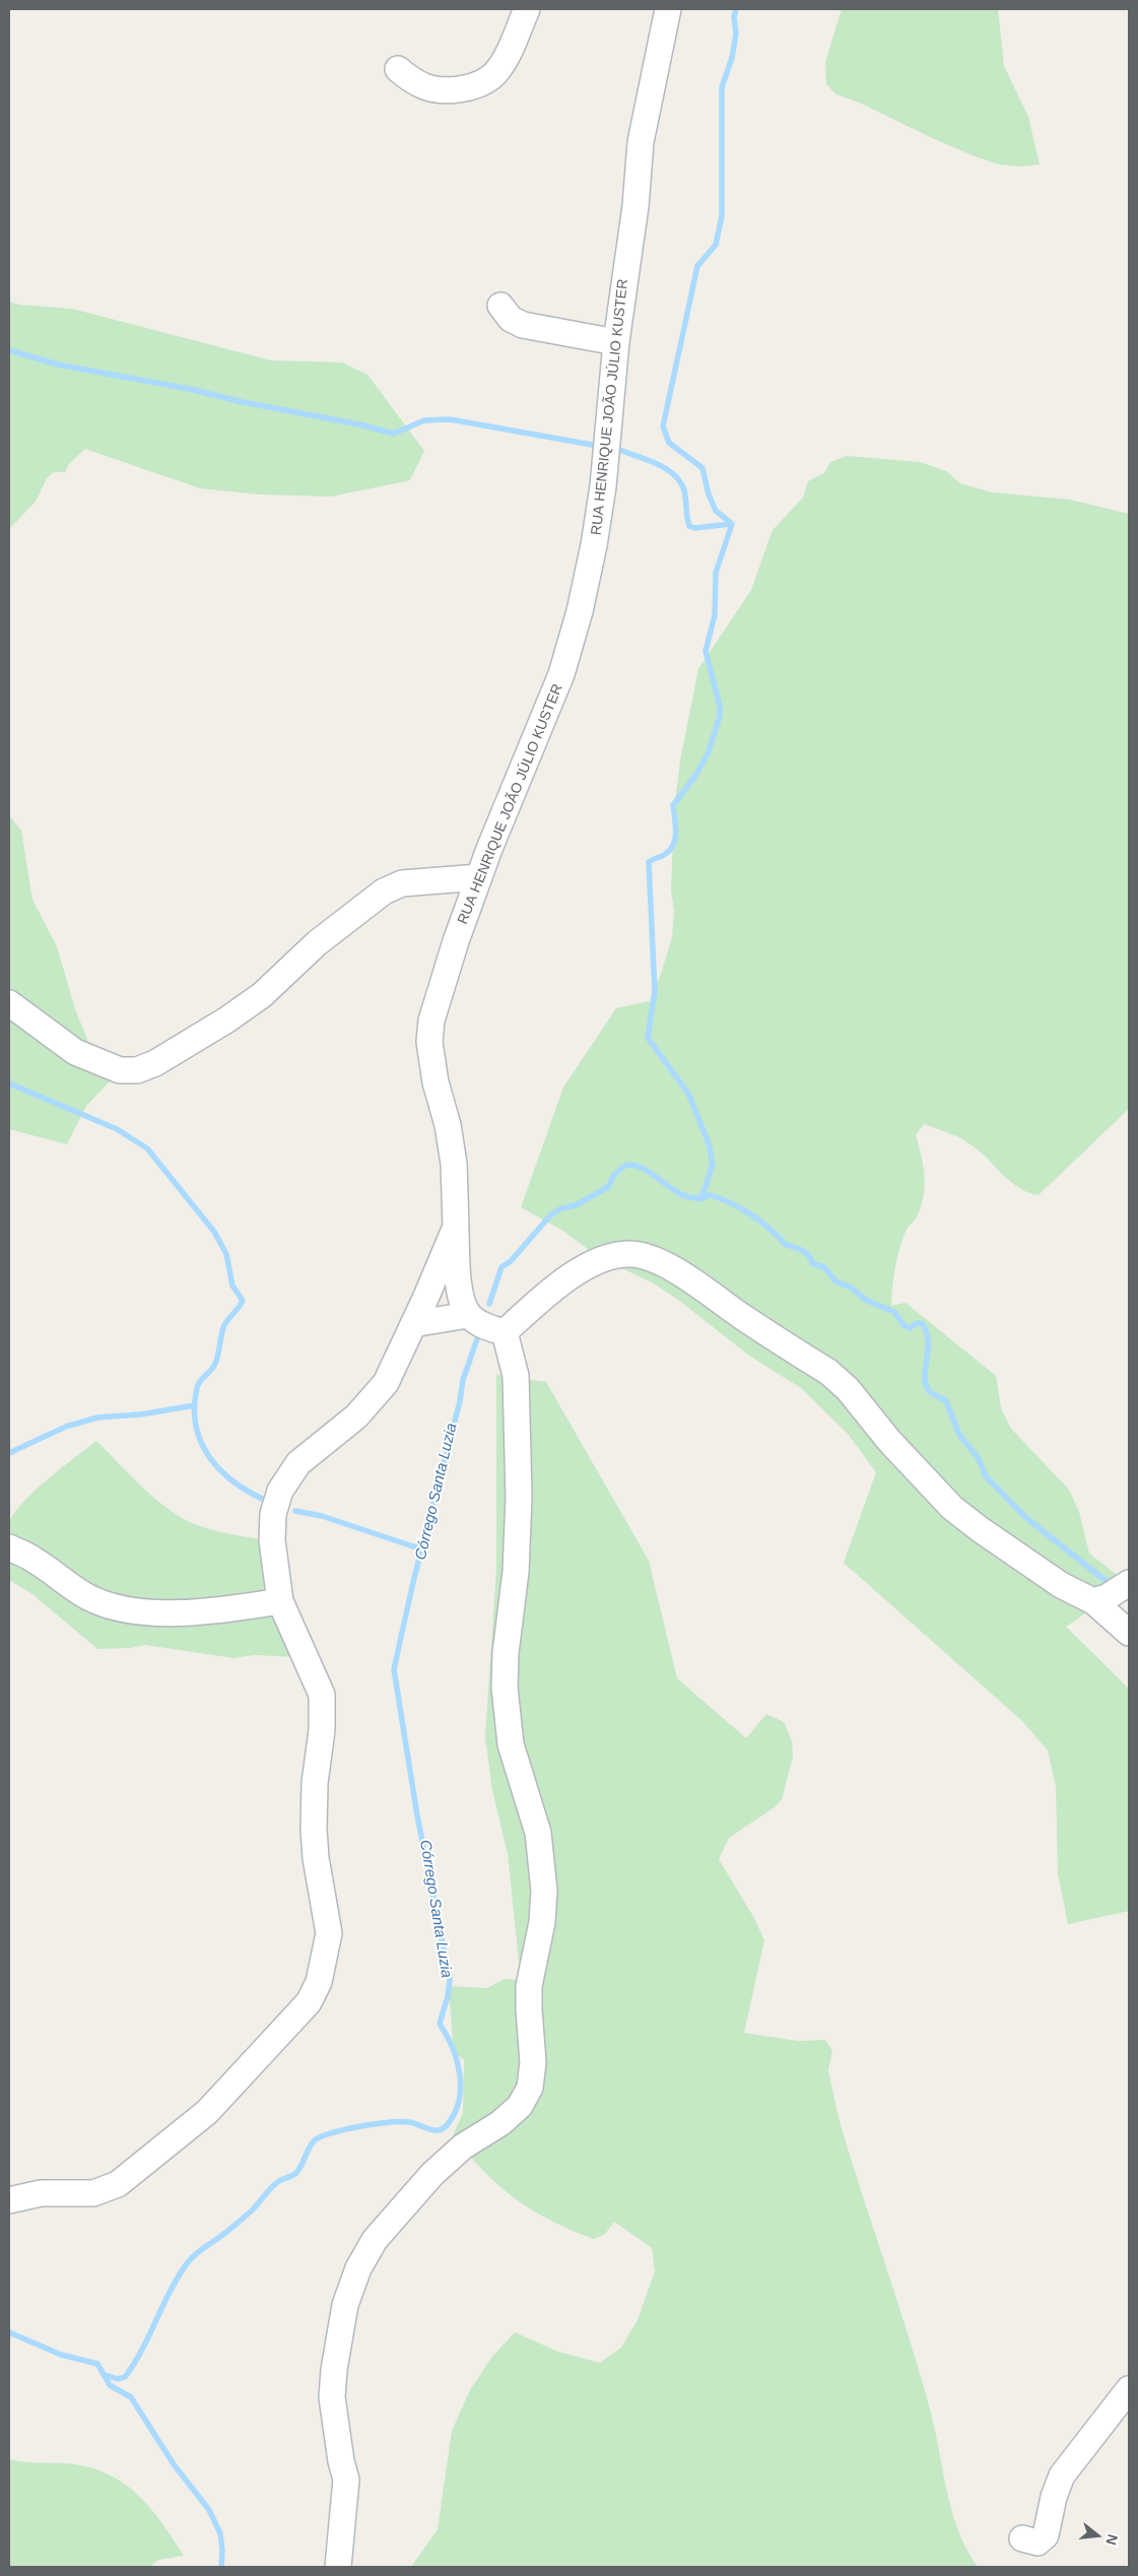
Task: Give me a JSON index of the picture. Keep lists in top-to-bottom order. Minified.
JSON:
{"streets":{"street":["RUA HENRIQUE JOÃO JÚLIO KUSTER"]},"water":["Córrego Santa Luzia"],"north":"right"}
